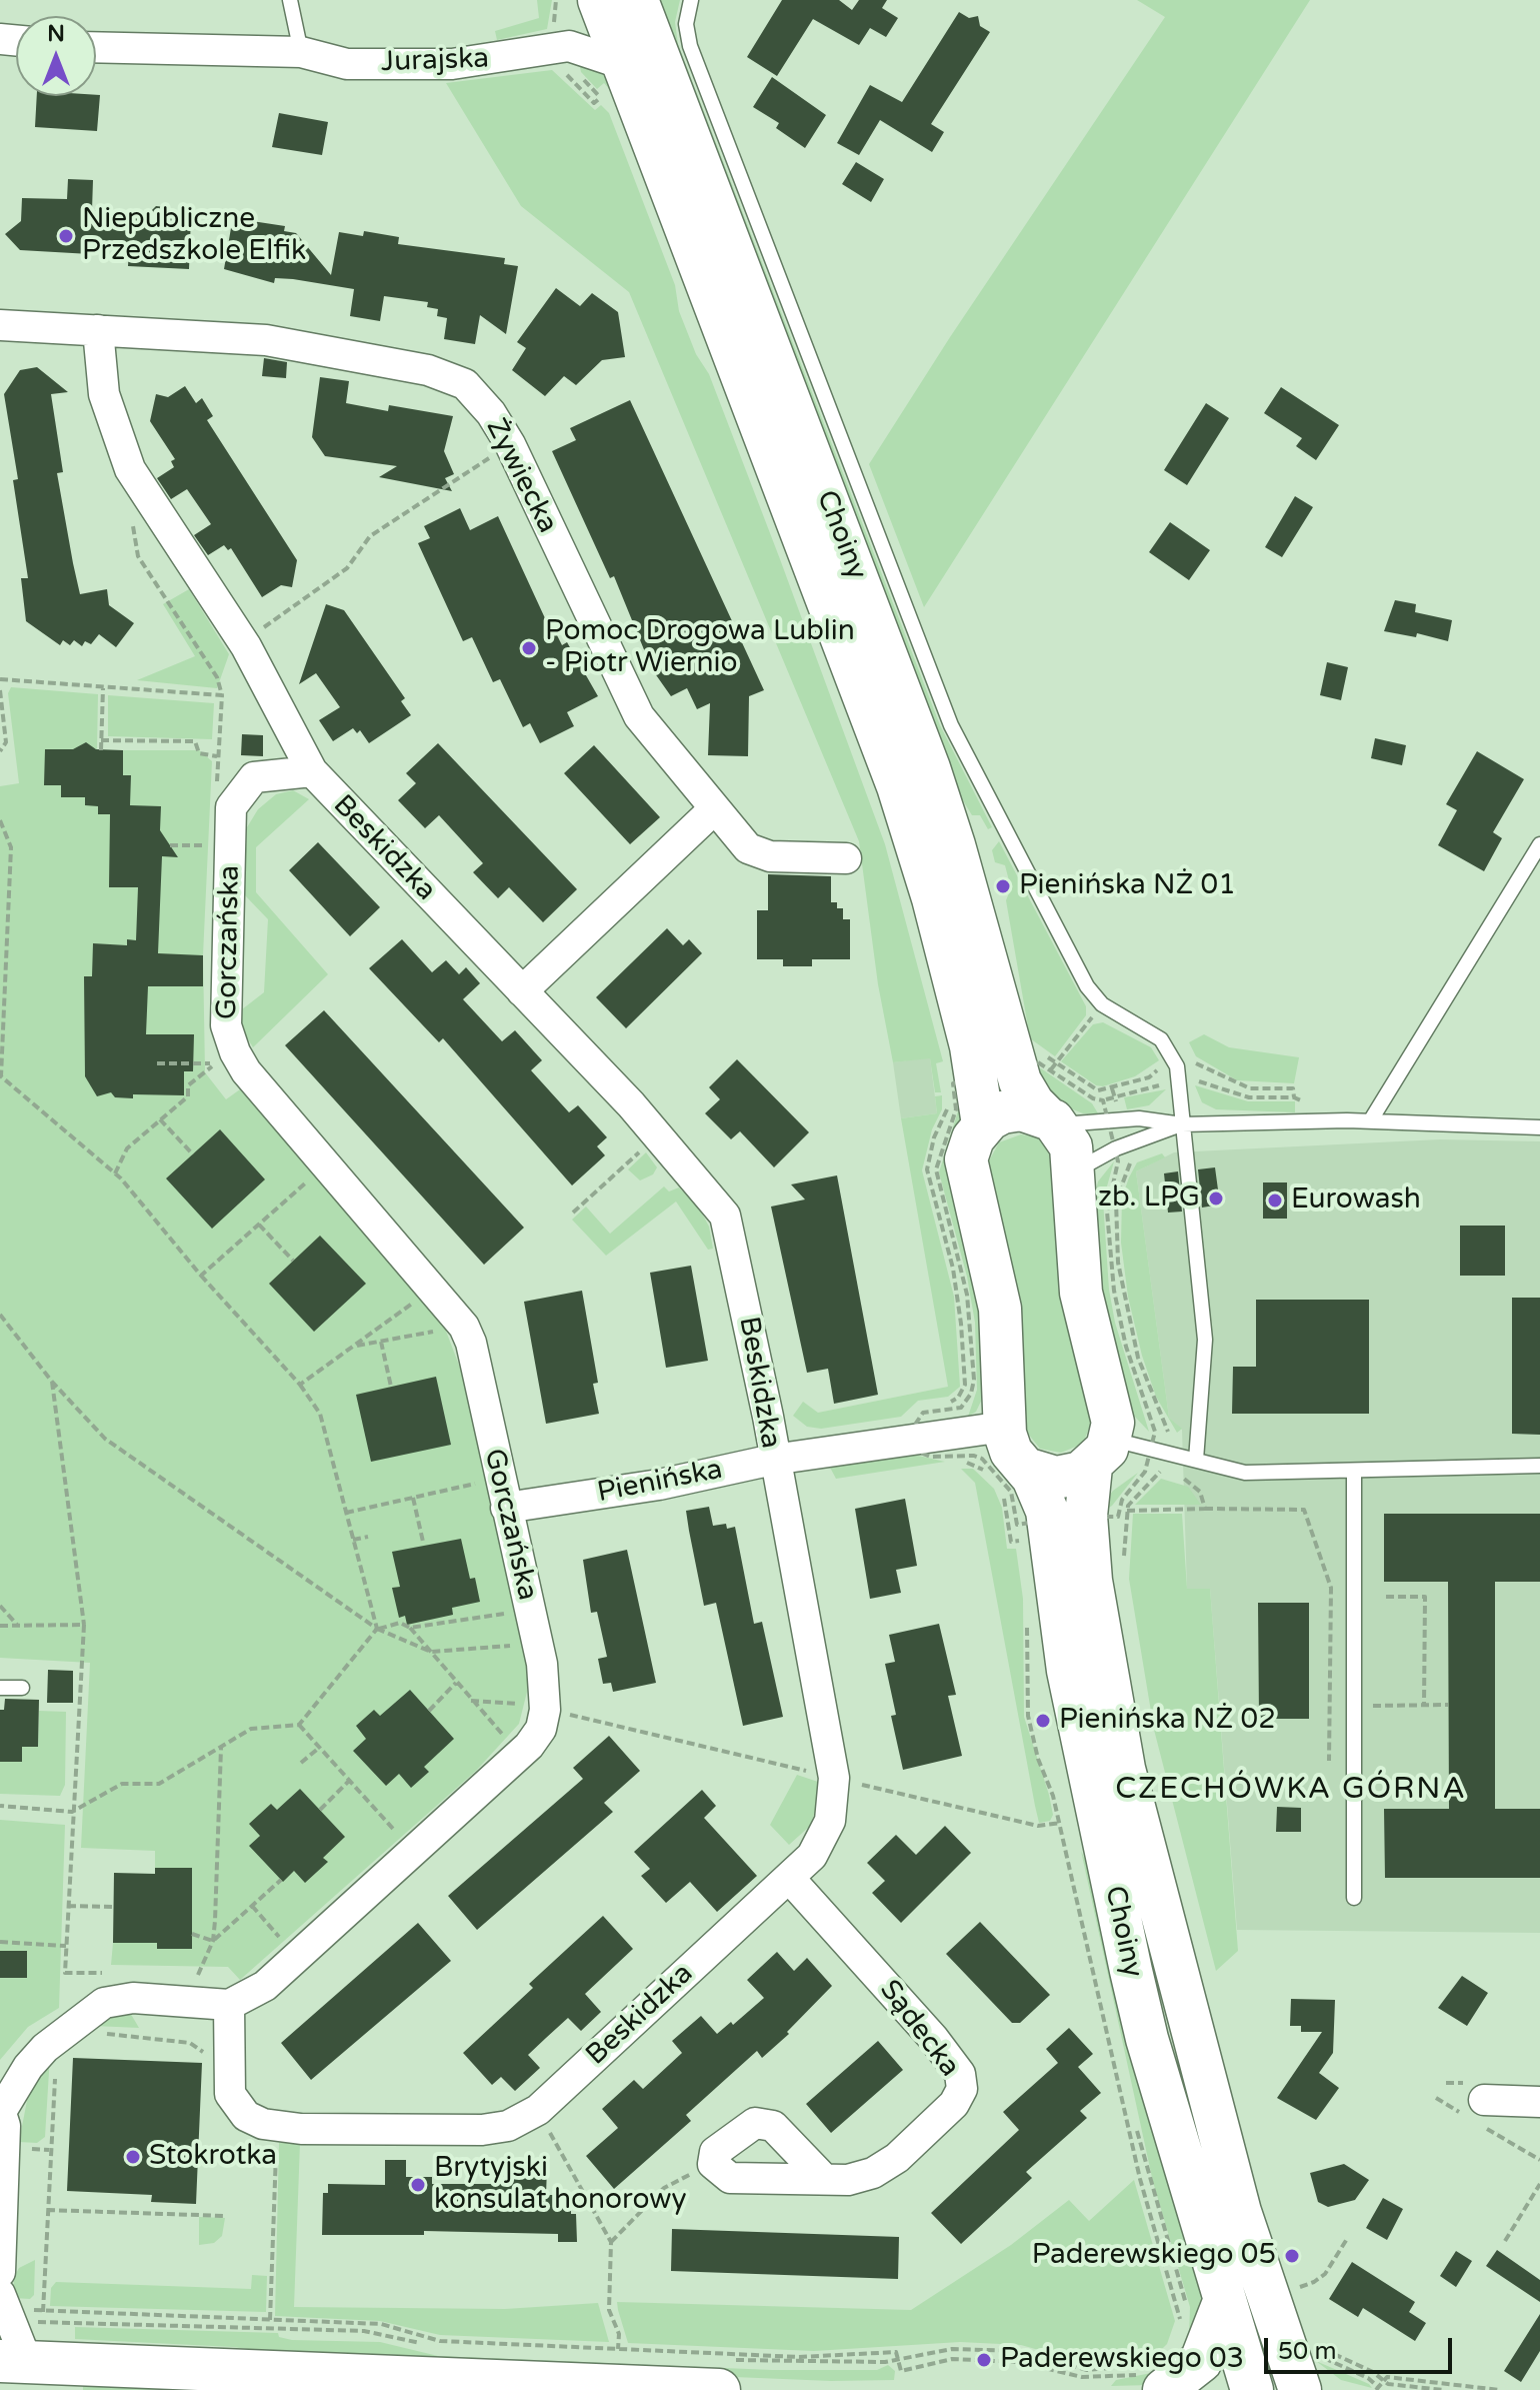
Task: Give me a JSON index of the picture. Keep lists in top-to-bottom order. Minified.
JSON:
{"streets":{"street":["Jurajska","Żywiecka","Choiny","Beskidzka","Gorczańska","Pienińska","Sądecka"]},"crossings":[["Jurajska","Choiny"],["Żywiecka","Beskidzka"],["Choiny","Pienińska"],["Beskidzka","Gorczańska"],["Beskidzka","Pienińska"],["Beskidzka","Sądecka"],["Gorczańska","Pienińska"]],"districts":["CZECHÓWKA GÓRNA"],"places":["Niepubliczne Przedszkole Elfik","Pomoc Drogowa Lublin - Piotr Wiernio","Pienińska NŻ 01","zb. LPG","Eurowash","Pienińska NŻ 02","Stokrotka","Brytyjski konsulat honorowy","Paderewskiego 05","Paderewskiego 03"],"scale_bar":"50 m","north":"top"}
